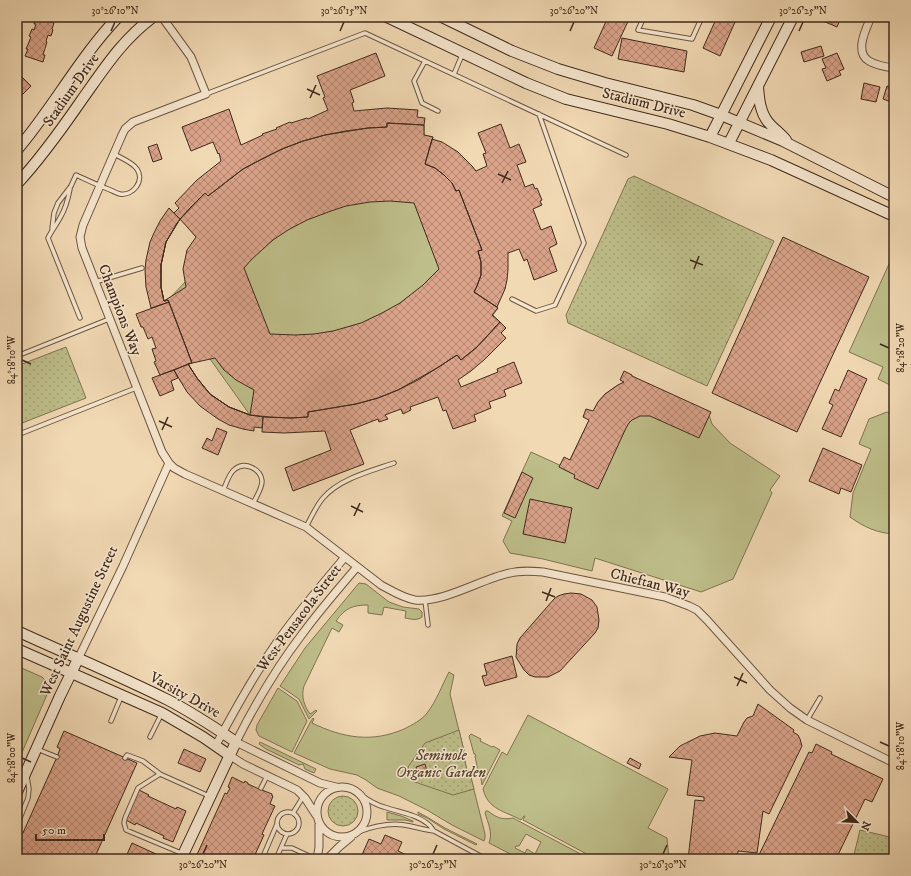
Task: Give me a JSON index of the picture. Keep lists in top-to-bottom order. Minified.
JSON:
{"streets":{"main road":["Stadium Drive","West Pensacola Street","West Saint Augustine Street","Varsity Drive"],"street":["Champions Way","Chieftan Way"]},"crossings":[["Champions Way","Chieftan Way"],["Champions Way","West Pensacola Street"],["Champions Way","West Saint Augustine Street"],["Chieftan Way","West Pensacola Street"],["West Pensacola Street","Varsity Drive"],["West Saint Augustine Street","Varsity Drive"]],"parks":["Seminole Organic Garden"],"scale_bar":"50 m","north":"bottom right","coordinates":["30°26'10\"N","30°26'15\"N","30°26'20\"N","30°26'25\"N","84°18'20\"W","84°18'10\"W","84°18'00\"W","30°26'30\"N"]}
